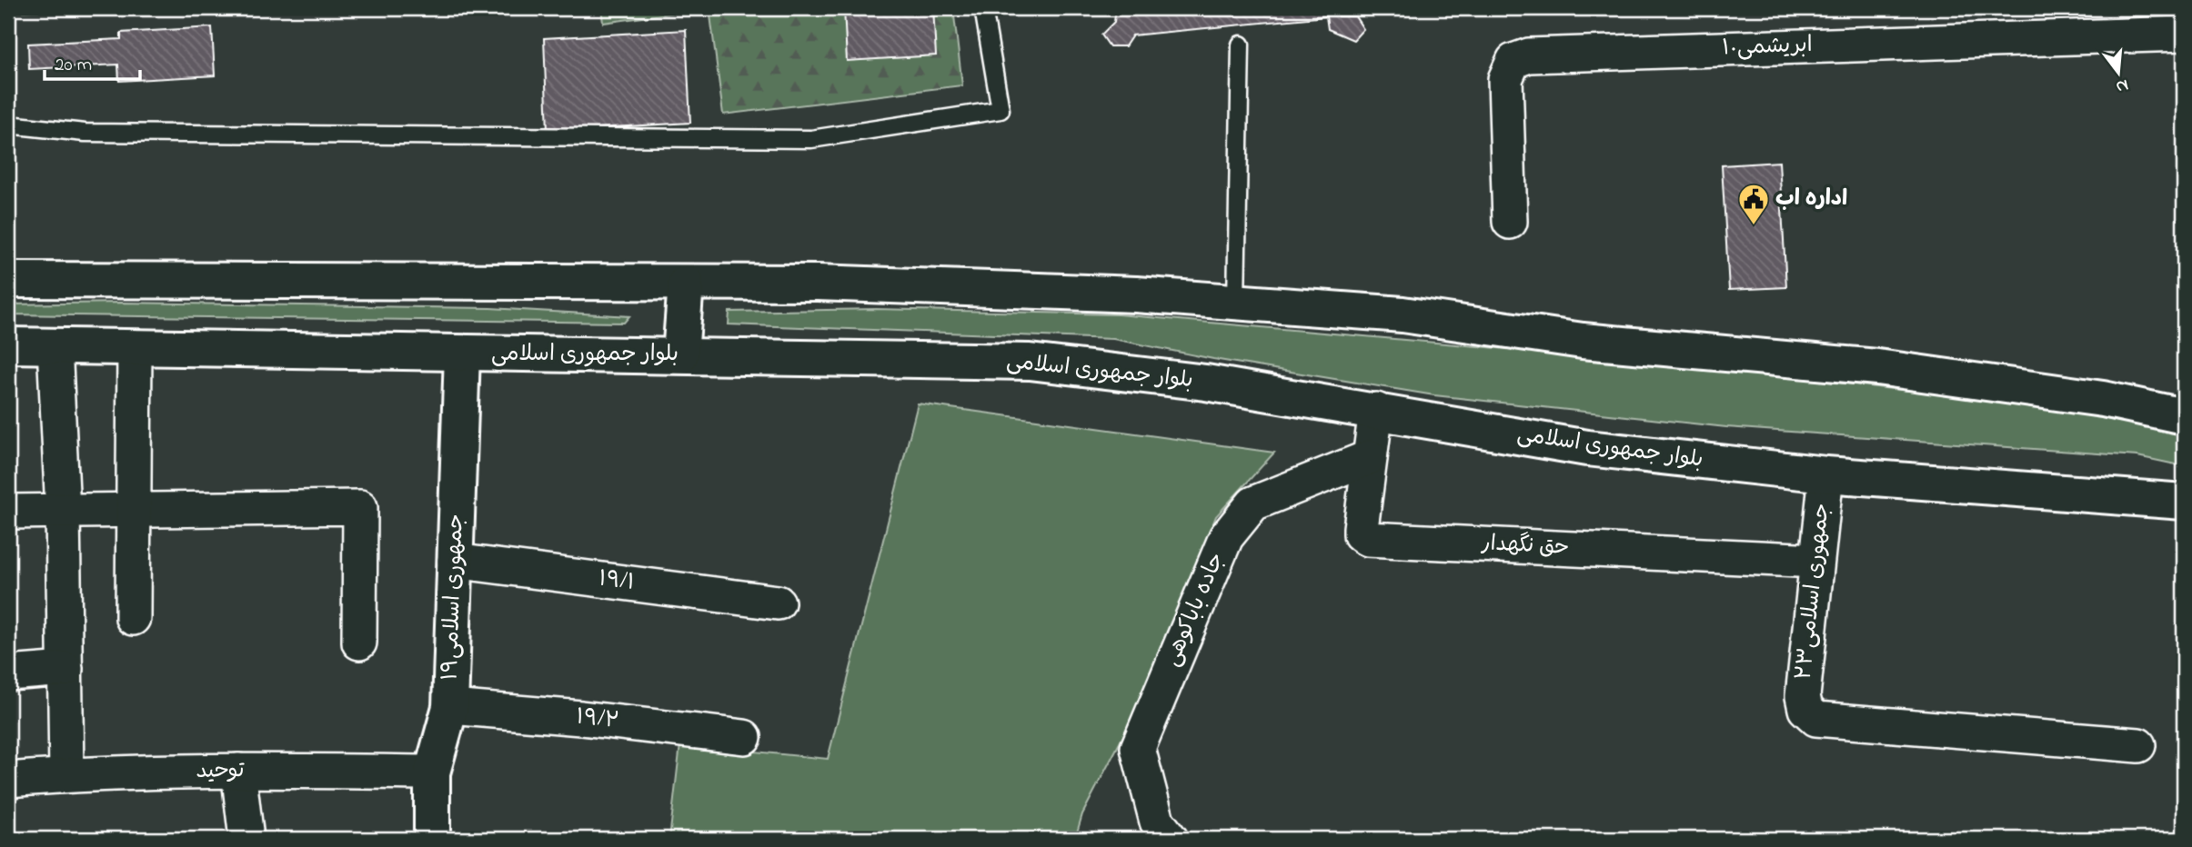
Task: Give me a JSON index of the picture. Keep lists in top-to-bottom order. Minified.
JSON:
{"streets":{"main road":["بلوار جمهوری اسلامی","جمهوری اسلامی۱۹"],"street":["ابریشمی۱۰","حق نگهدار","۱۹/۱","جمهوری اسلامی۲۳","جاده باباکوهی","۱۹/۲","توحید"]},"crossings":[["بلوار جمهوری اسلامی","حق نگهدار"],["بلوار جمهوری اسلامی","جمهوری اسلامی۲۳"],["بلوار جمهوری اسلامی","جمهوری اسلامی۱۹"],["حق نگهدار","جمهوری اسلامی۲۳"],["حق نگهدار","جاده باباکوهی"],["۱۹/۱","جمهوری اسلامی۱۹"],["جمهوری اسلامی۱۹","۱۹/۲"],["جمهوری اسلامی۱۹","توحید"]],"places":{"public building":["اداره اب"]},"scale_bar":"20 m","north":"bottom"}
